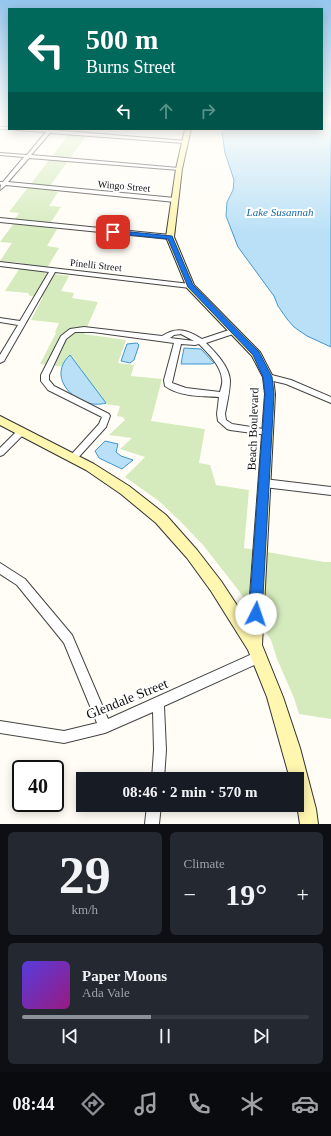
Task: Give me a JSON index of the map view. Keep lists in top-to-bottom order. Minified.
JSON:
{"streets":{"street":["Wingo Street","Pinelli Street","Beach Boulevard","Glendale Street"]},"crossings":[["Wingo Street","Beach Boulevard"],["Pinelli Street","Beach Boulevard"],["Beach Boulevard","Glendale Street"]],"water":["Lake Susannah"],"page":{"turn":["500 m","Burns Street"],"limit":"40","trip":"08:46 · 2 min · 570 m","tile":[["29","km/h"],"Climate"],"heat":["−","19°","+"],"song":["Paper Moons","Ada Vale"],"tabs":"08:44"}}
